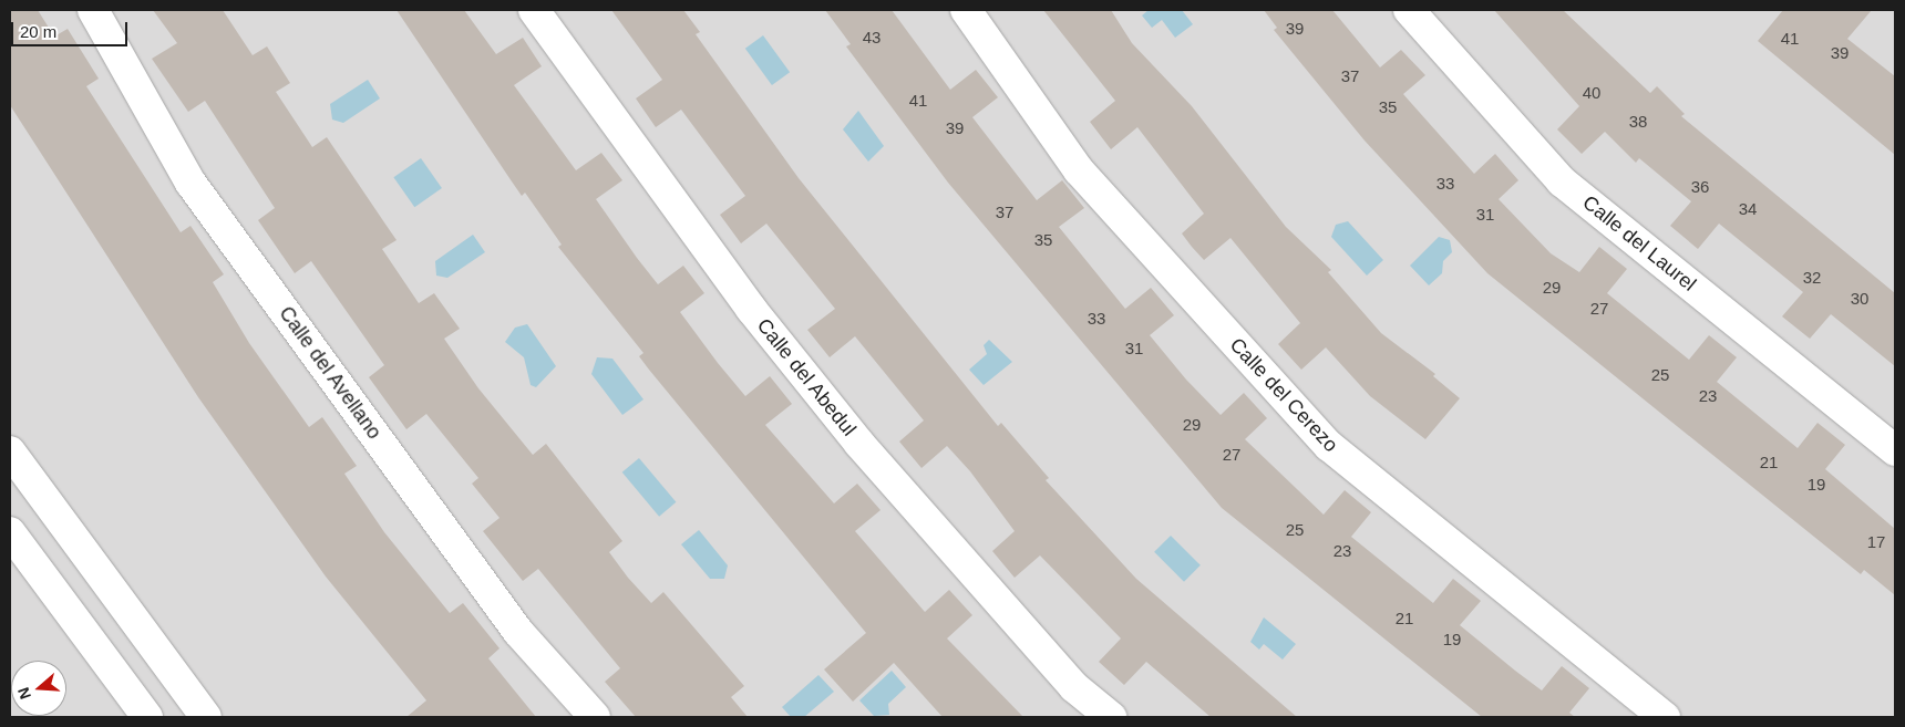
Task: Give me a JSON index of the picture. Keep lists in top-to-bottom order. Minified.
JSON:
{"streets":{"street":["Calle del Laurel","Calle del Avellano","Calle del Abedul","Calle del Cerezo"]},"house_numbers":["39","43","41","39","37","40","41","35","38","39","33","36","34","37","31","35","32","29","30","27","33","31","25","23","29","27","21","19","25","17","23","21","19"],"scale_bar":"20 m","north":"left"}
